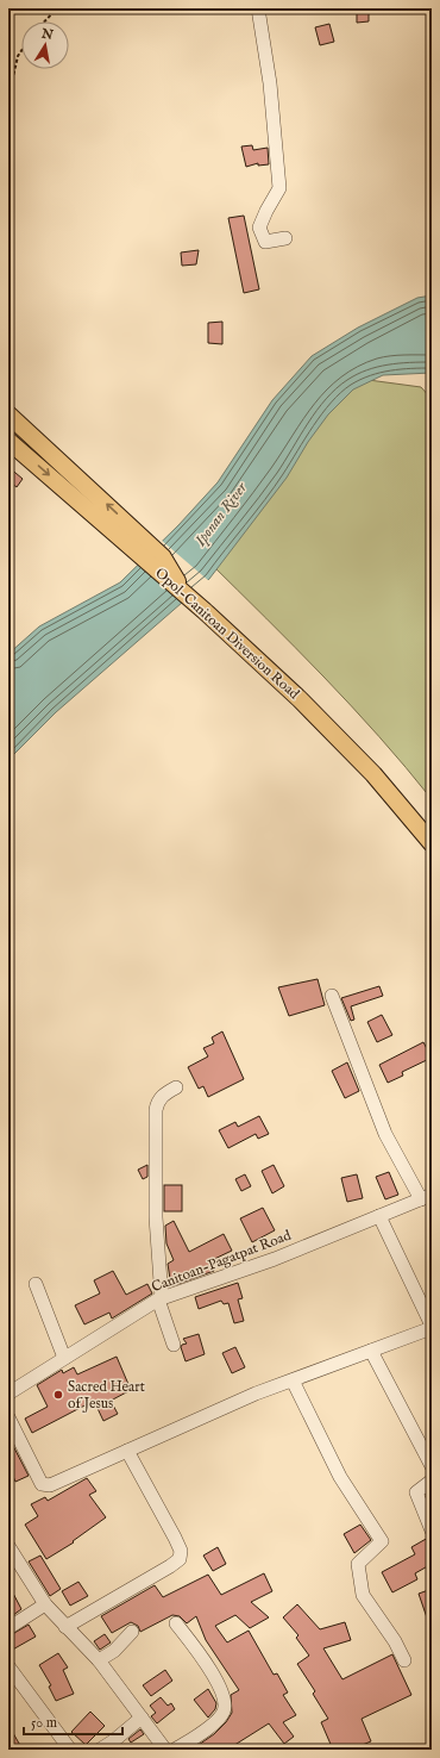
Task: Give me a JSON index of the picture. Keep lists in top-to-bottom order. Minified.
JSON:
{"streets":{"main road":["Opol-Canitoan Diversion Road"],"street":["Canitoan-Pagatpat Road"]},"water":["Iponan River"],"places":["Sacred Heart of Jesus"],"scale_bar":"50 m","north":"top"}
